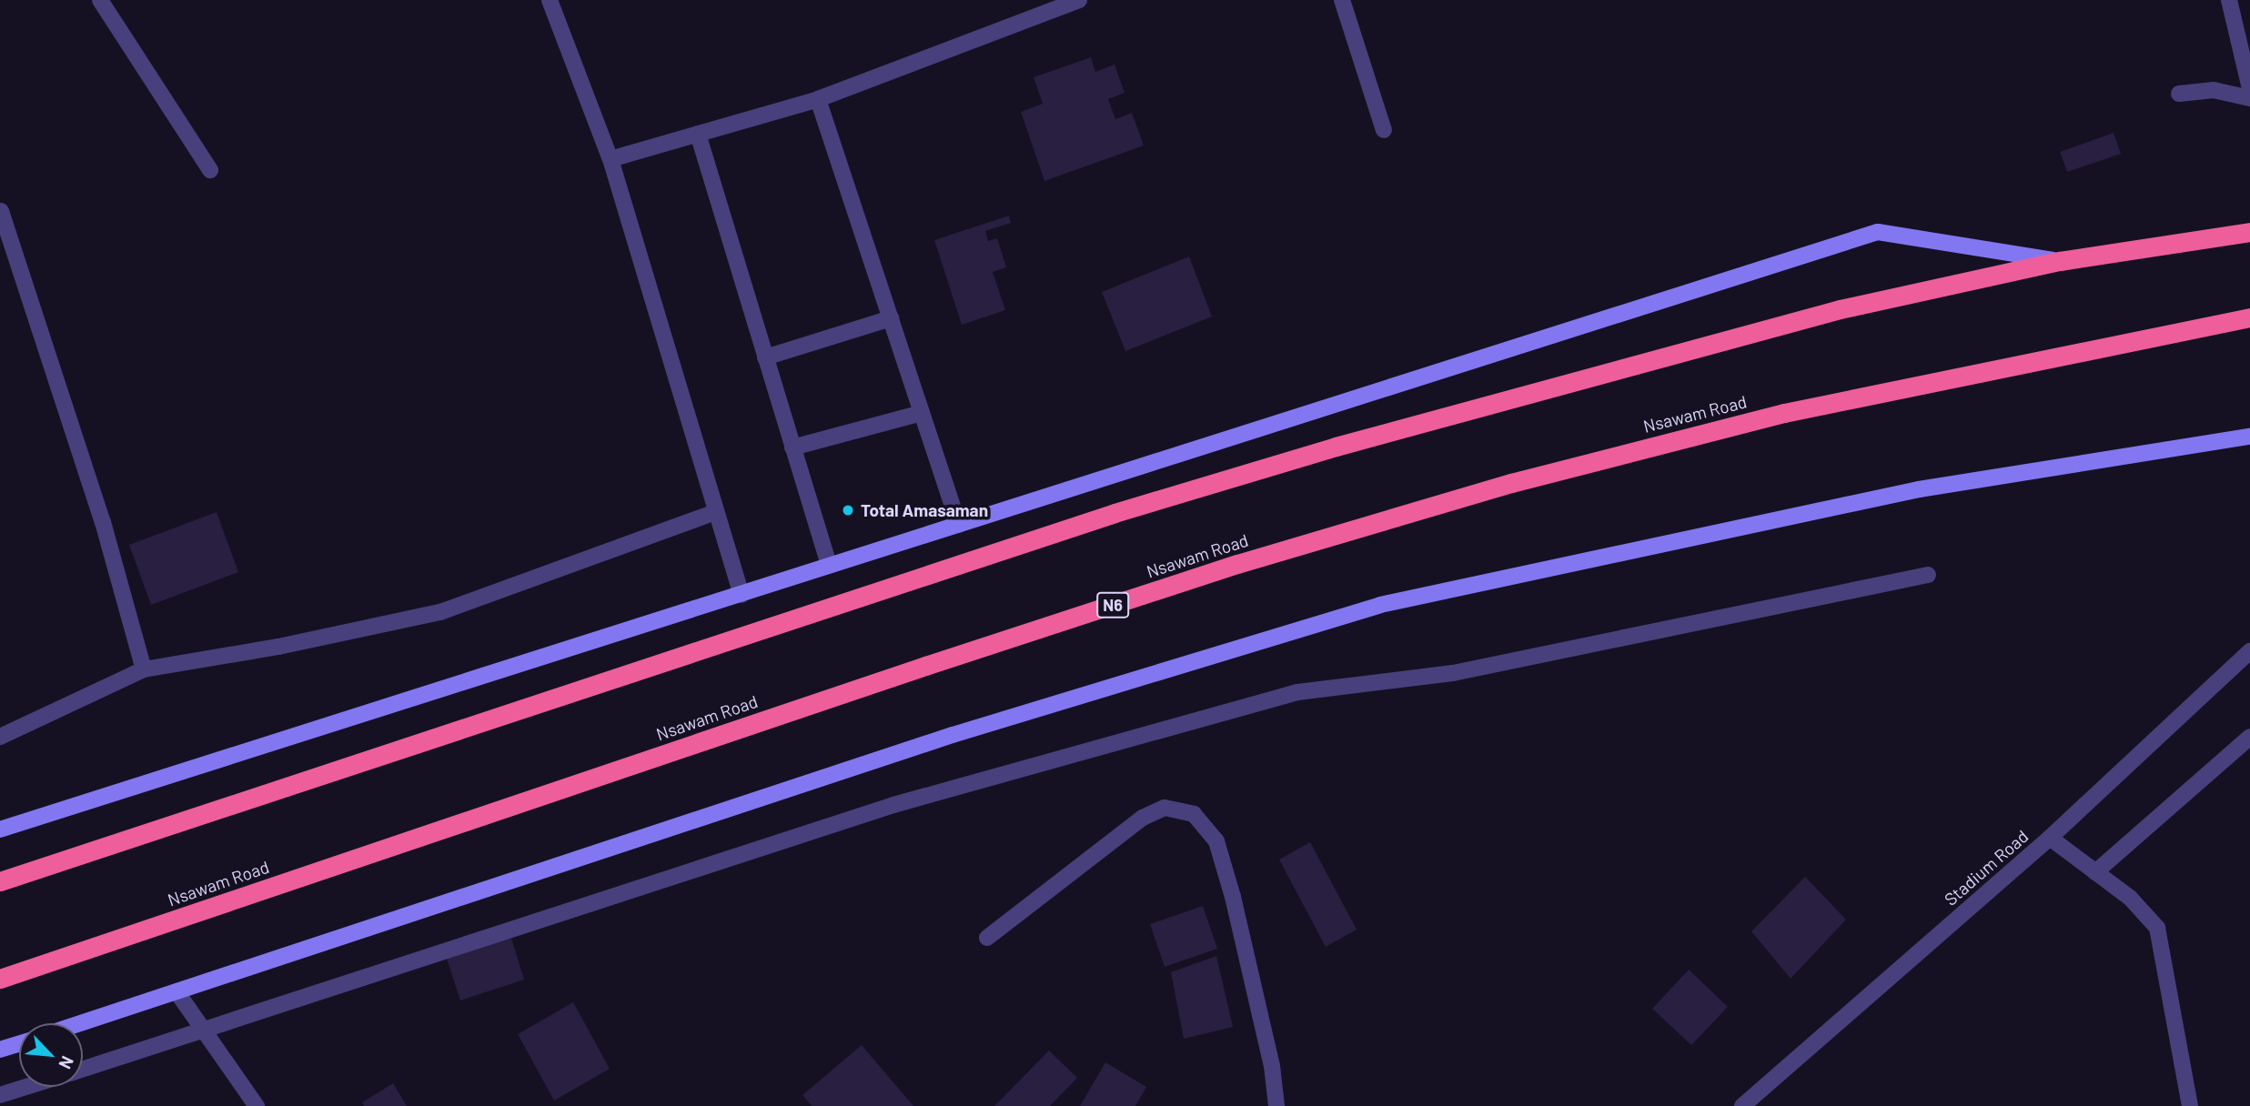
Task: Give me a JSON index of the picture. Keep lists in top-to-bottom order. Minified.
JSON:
{"streets":{"highway":["Nsawam Road","N6"],"street":["Stadium Road"]},"places":["Total Amasaman"],"north":"bottom right"}
